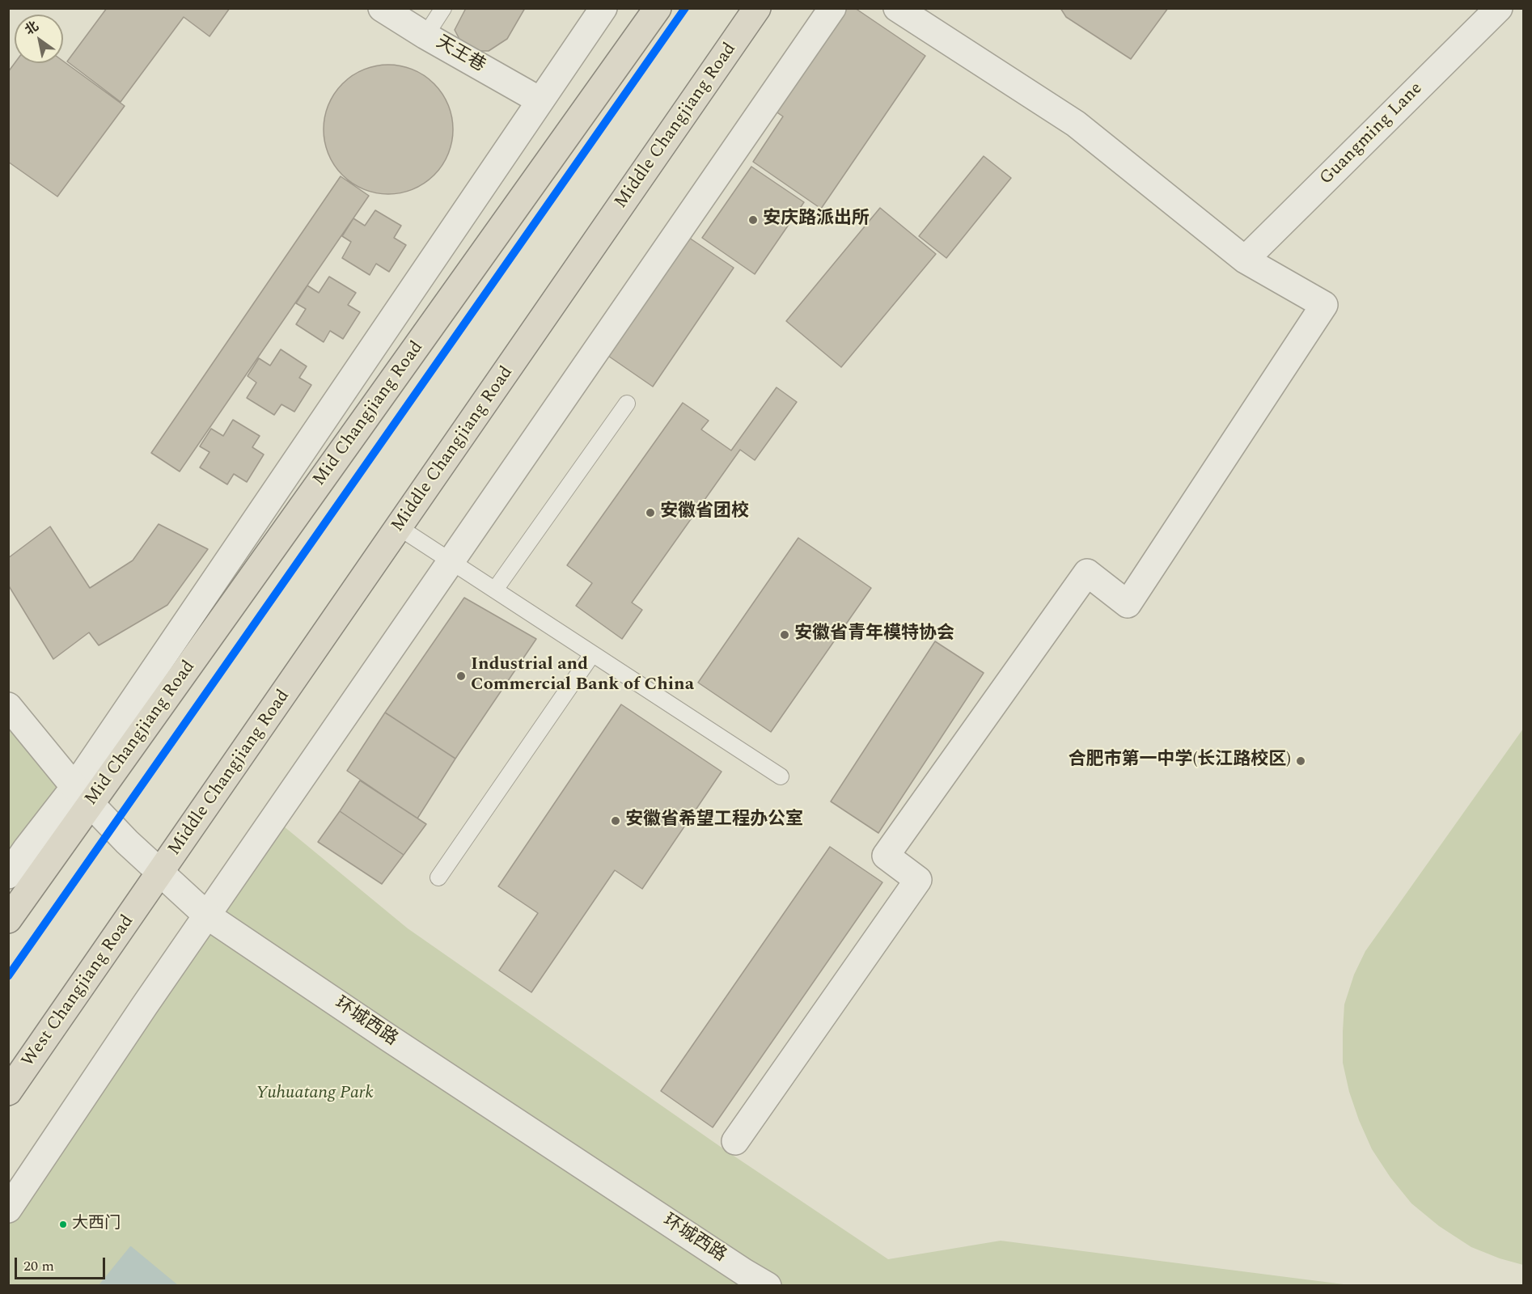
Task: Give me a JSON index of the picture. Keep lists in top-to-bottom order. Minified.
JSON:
{"streets":{"highway":["Middle Changjiang Road","Mid Changjiang Road","West Changjiang Road"],"street":["天王巷","Guangming Lane","环城西路"]},"crossings":[["Middle Changjiang Road","West Changjiang Road"],["Middle Changjiang Road","环城西路"],["Mid Changjiang Road","环城西路"],["West Changjiang Road","环城西路"]],"parks":["Yuhuatang Park"],"places":["安庆路派出所","安徽省团校","安徽省青年模特协会","Industrial and Commercial Bank of China","合肥市第一中学(长江路校区)","安徽省希望工程办公室","大西门"],"scale_bar":"20 m","north":"top left"}
